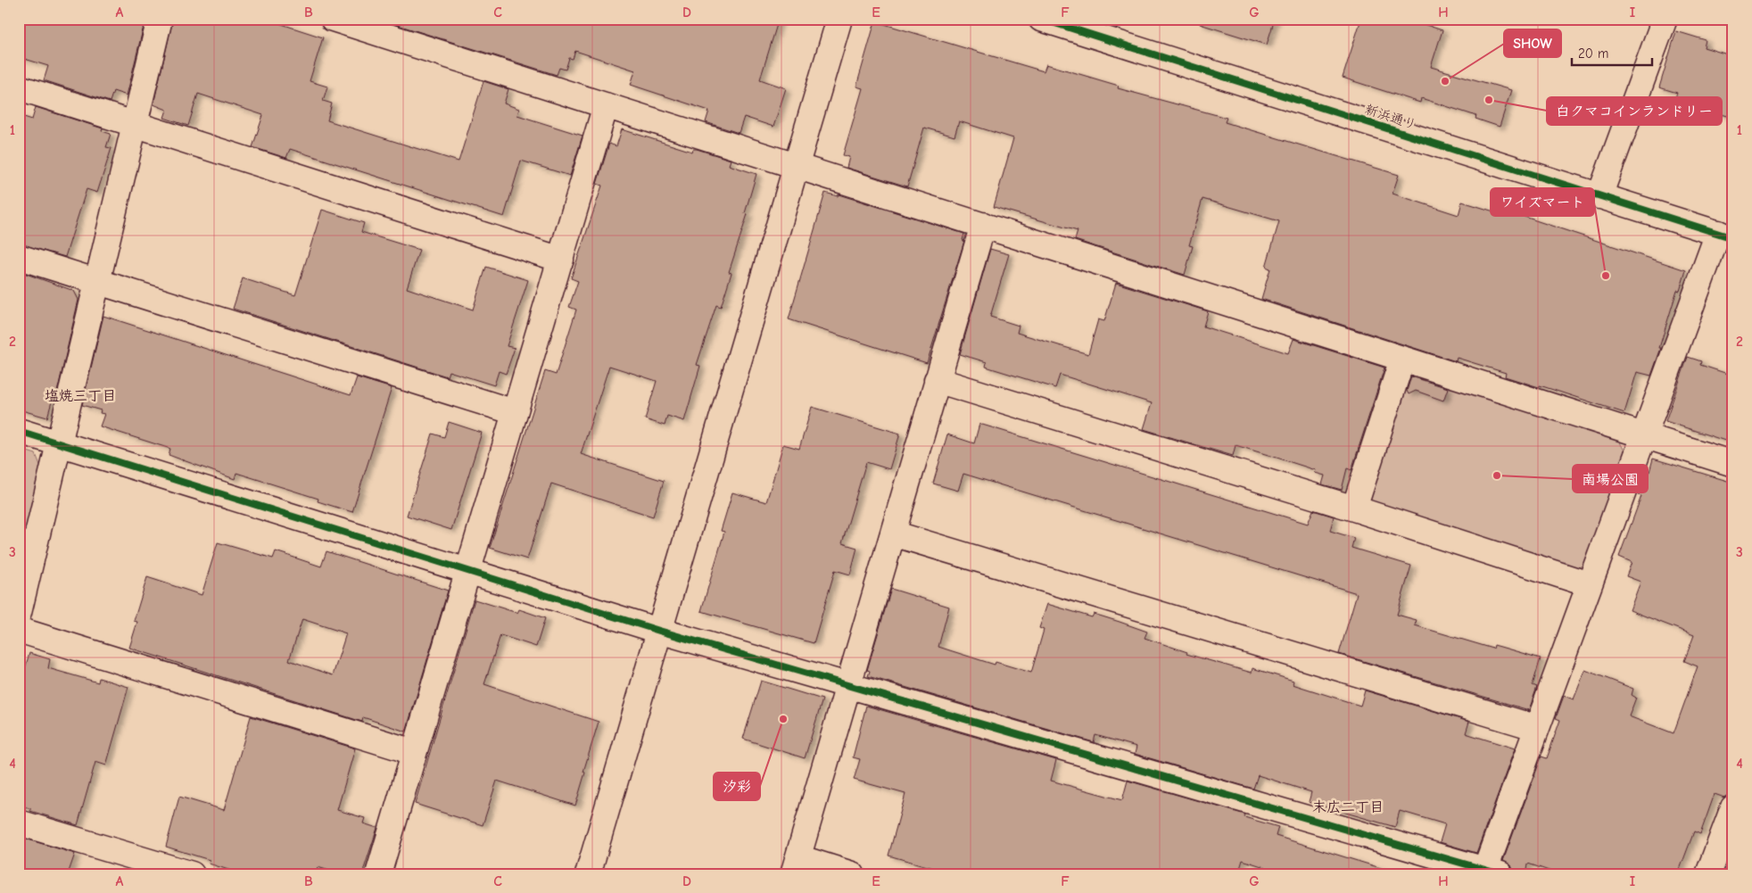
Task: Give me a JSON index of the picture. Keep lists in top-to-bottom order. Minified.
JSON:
{"streets":{"street":["新浜通り"]},"districts":["塩焼三丁目","末広二丁目"],"places":["SHOW","白クマコインランドリー","ワイズマート","南場公園","汐彩"],"scale_bar":"20 m","grid":{"columns":["A","B","C","D","E","F","G","H","I"],"rows":["1","2","3","4"]}}
